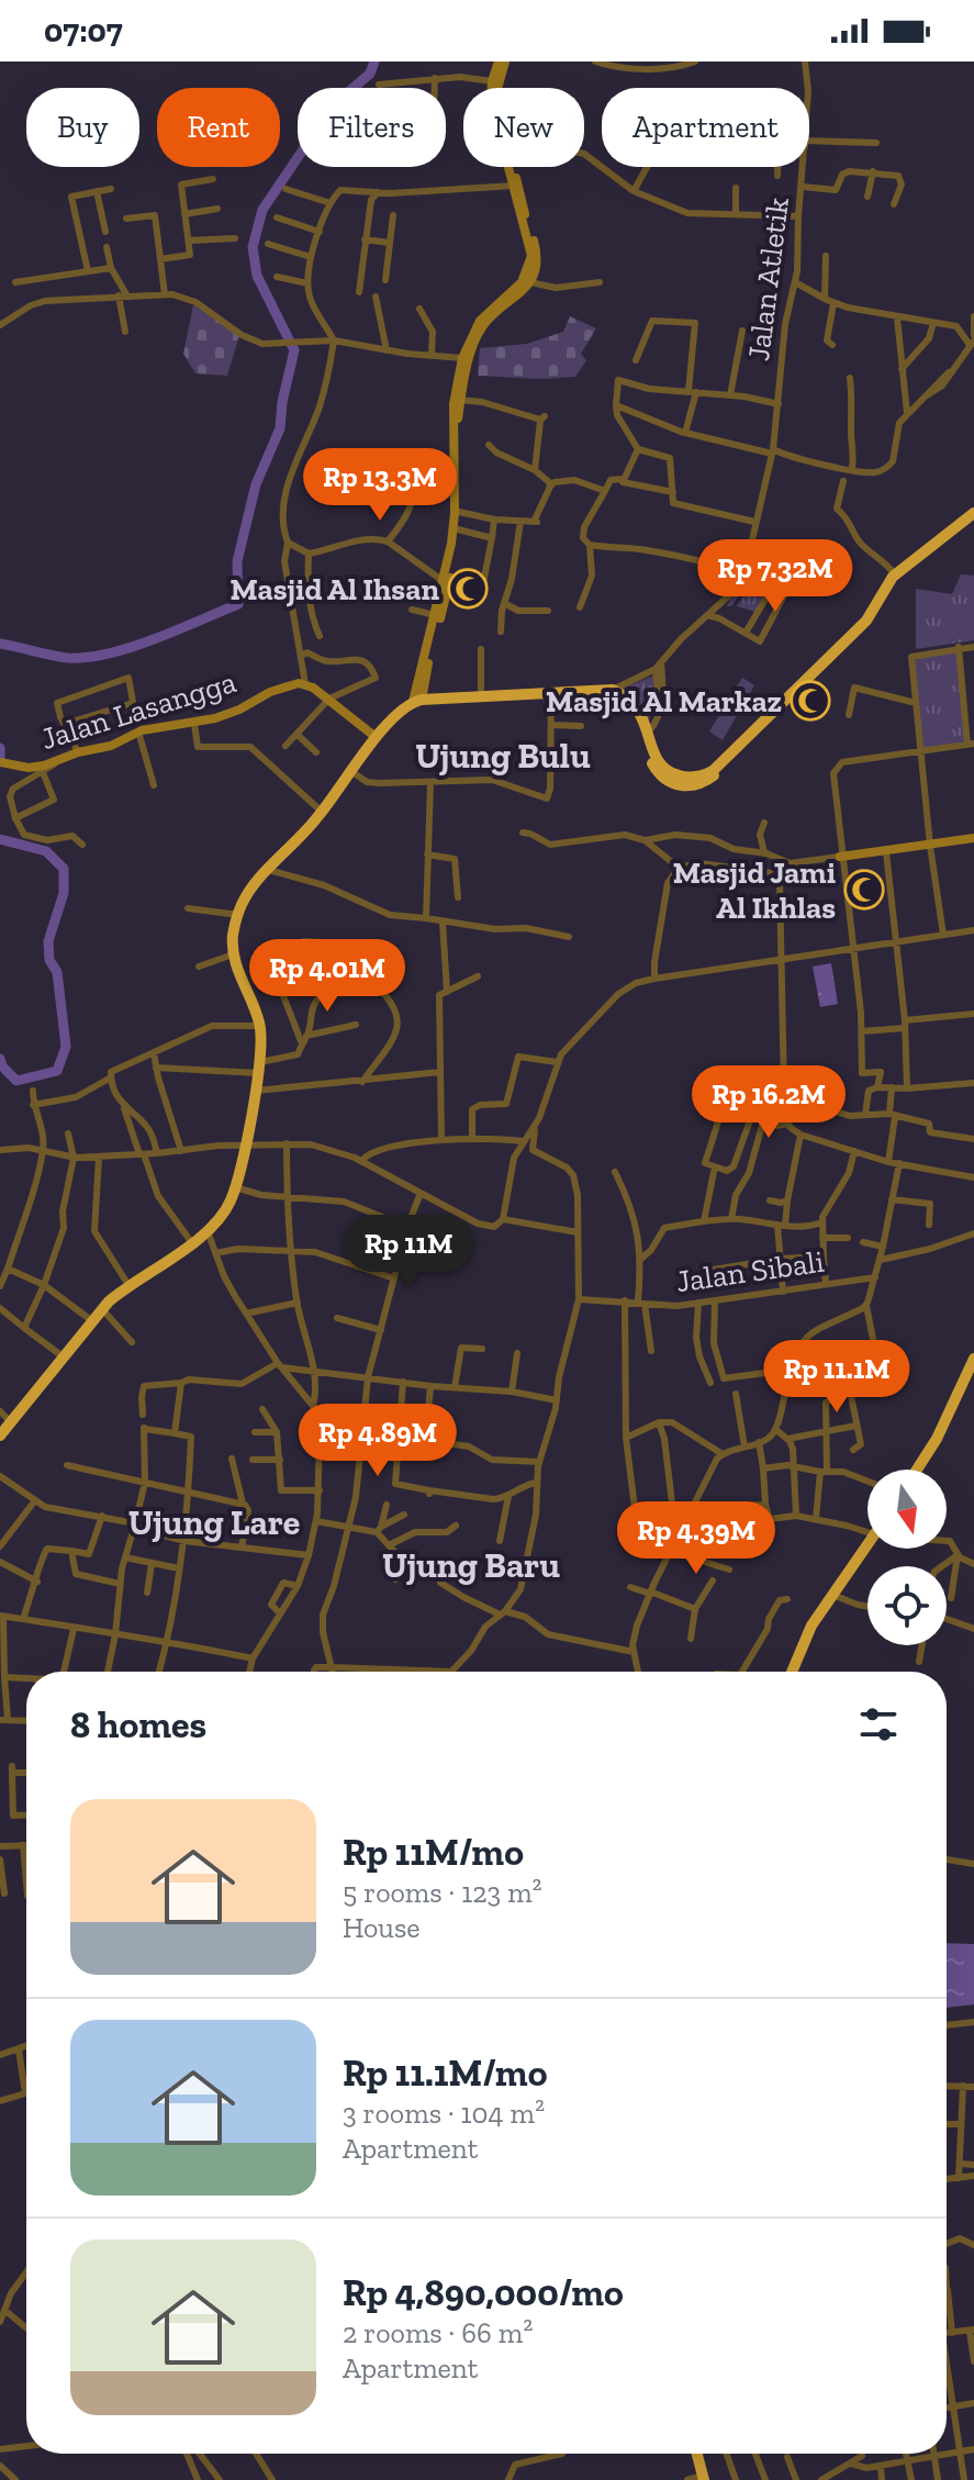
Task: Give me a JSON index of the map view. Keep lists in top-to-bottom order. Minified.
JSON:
{"streets":{"main road":["Jalan Lasangga"],"street":["Jalan Atletik","Jalan Sibali"]},"districts":["Ujung Bulu","Ujung Lare","Ujung Baru"],"places":{"mosque":["Masjid Al Ihsan","Masjid Al Markaz","Masjid Jami Al Ikhlas"]},"north":"bottom","page":{"status":"07:07","chip":["Buy","Rent","Filters","New","Apartment"],"price":["Rp 13.3M","Rp 7.32M","Rp 4.01M","Rp 16.2M","Rp 11M","Rp 11.1M","Rp 4.89M","Rp 4.39M"],"heading":"8 homes","list":[{"name":"Rp 11M/mo","note":"5 rooms · 123 m² · House"},{"name":"Rp 11.1M/mo","note":"3 rooms · 104 m² · Apartment"},{"name":"Rp 4,890,000/mo","note":"2 rooms · 66 m² · Apartment"}]}}
